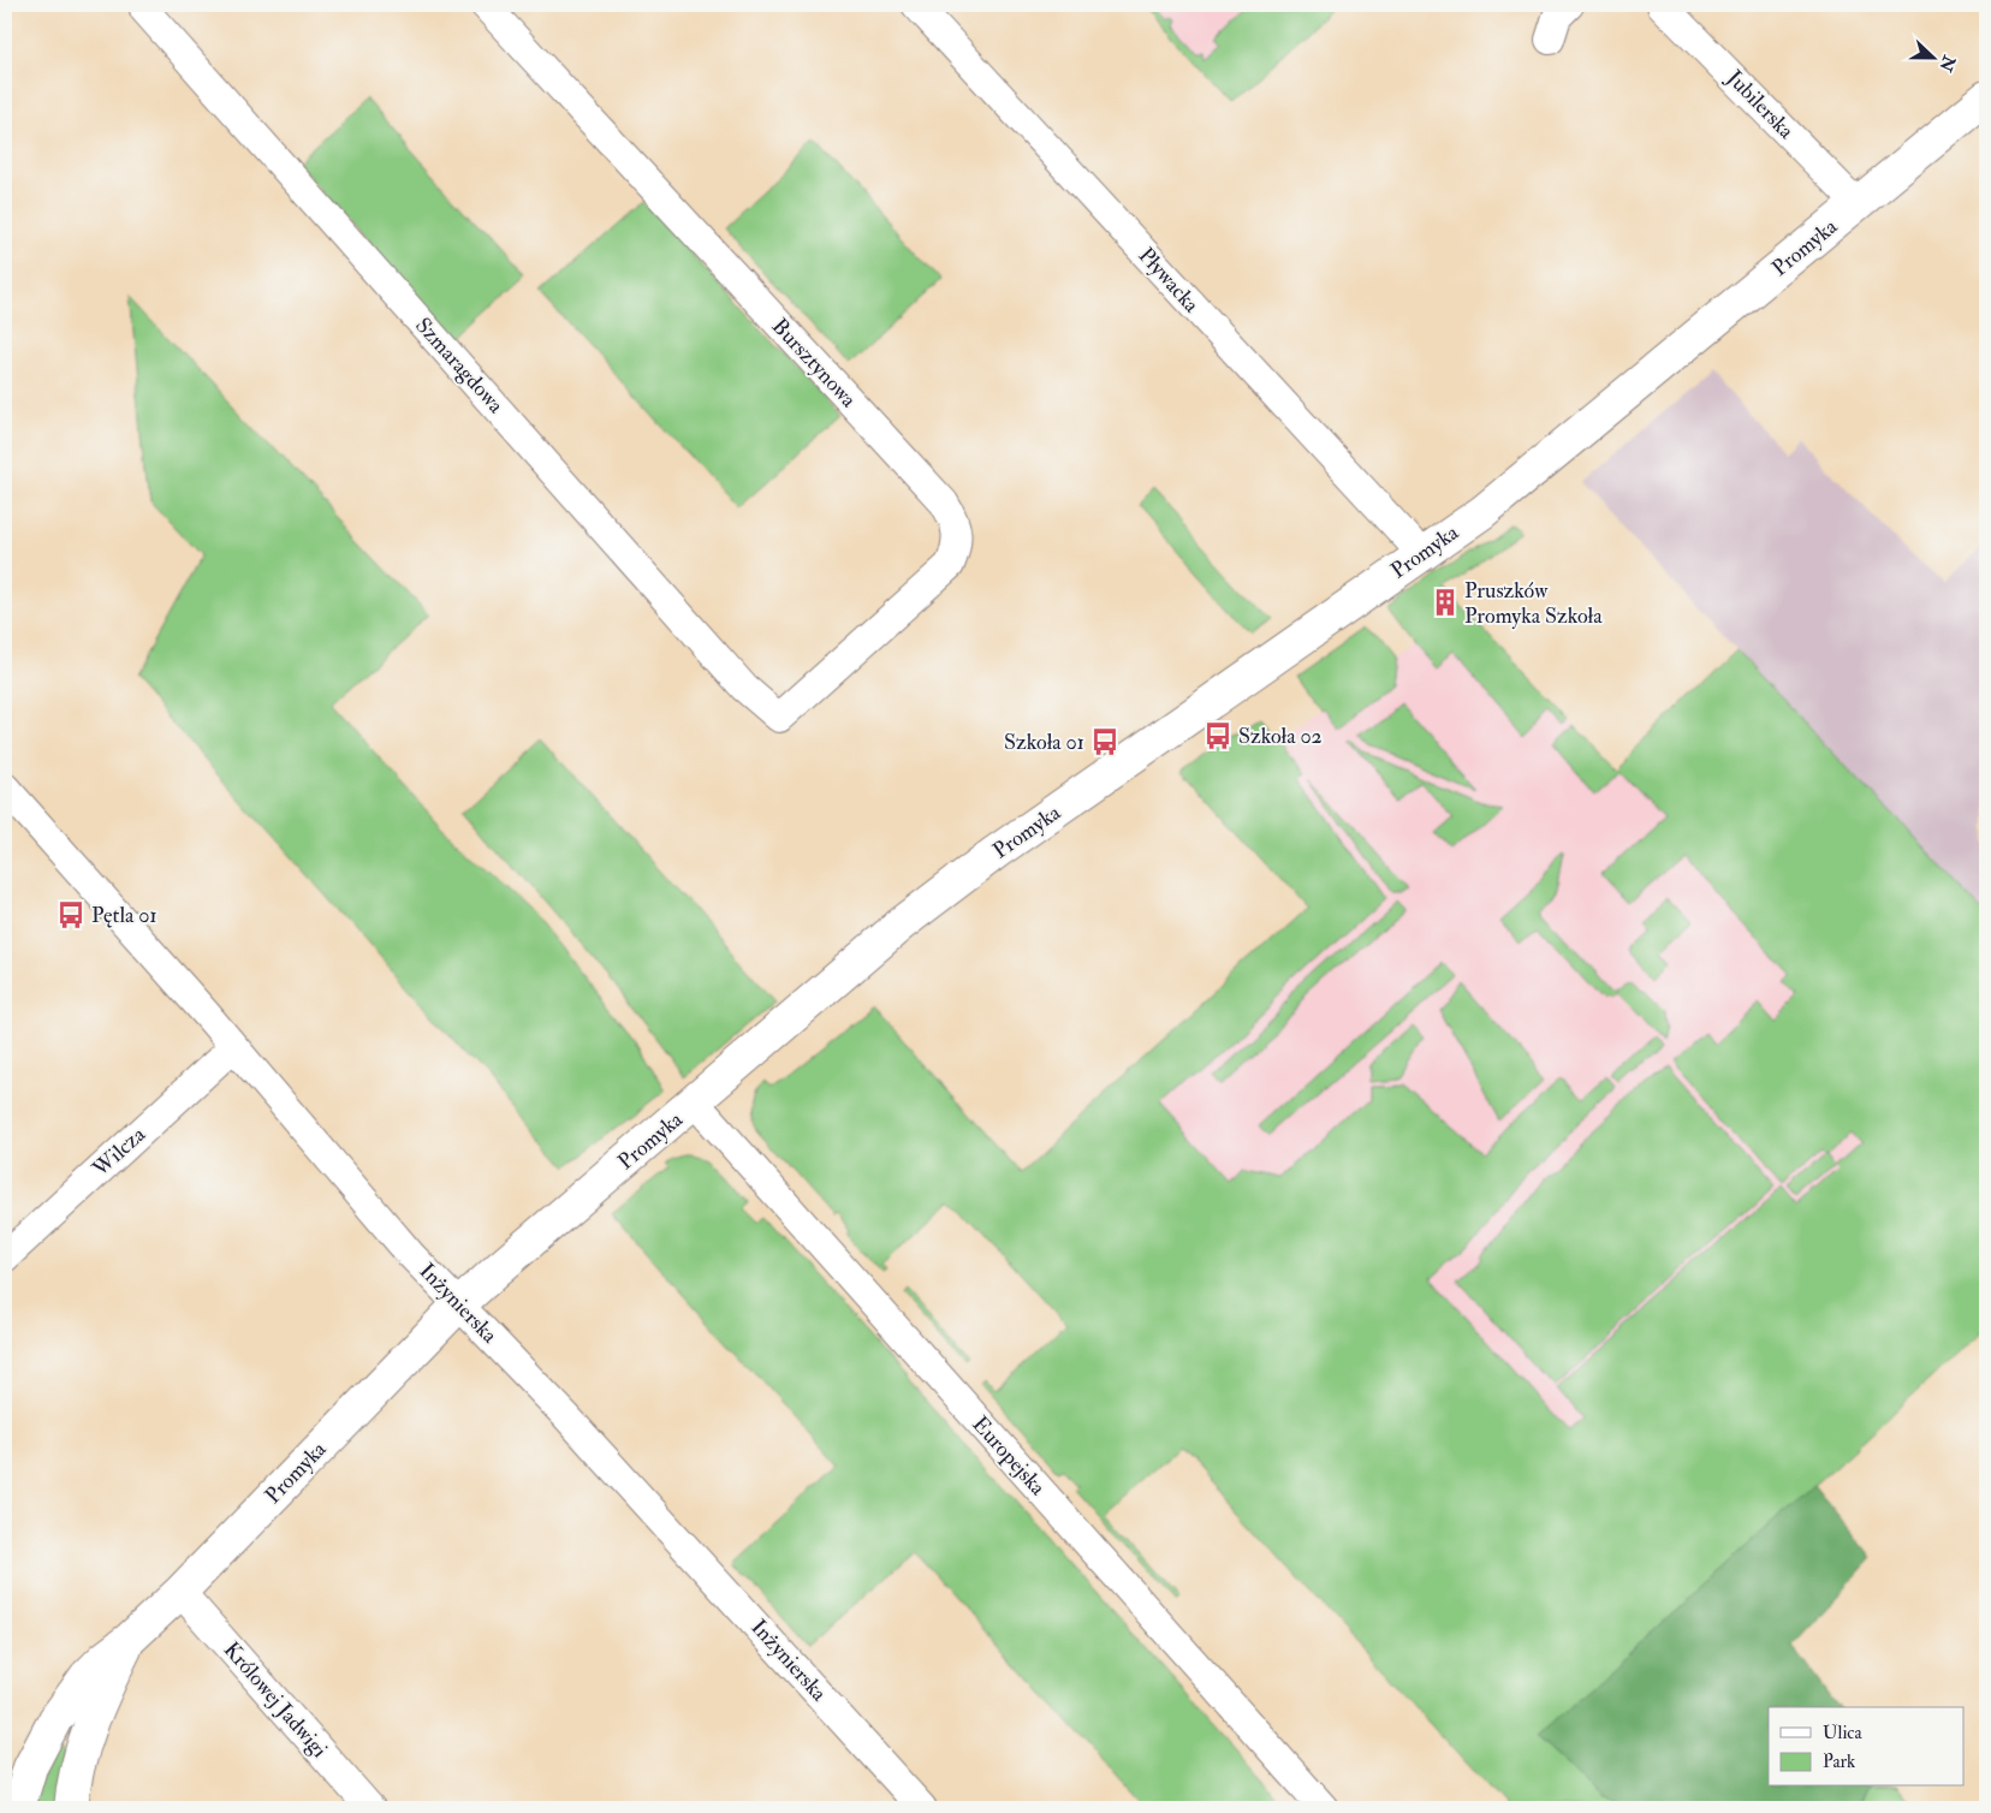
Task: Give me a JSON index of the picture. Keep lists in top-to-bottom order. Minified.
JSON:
{"streets":{"street":["Jubilerska","Promyka","Pływacka","Bursztynowa","Szmaragdowa","Wilcza","Inżynierska","Europejska","Królowej Jadwigi"]},"crossings":[["Jubilerska","Promyka"],["Promyka","Pływacka"],["Promyka","Inżynierska"],["Promyka","Europejska"],["Promyka","Królowej Jadwigi"],["Bursztynowa","Szmaragdowa"],["Wilcza","Inżynierska"]],"places":{"building":["Pruszków Promyka Szkoła"],"bus stop":["Szkoła 02","Szkoła 01","Pętla 01"]},"legend":["Ulica","Park"],"north":"right"}
